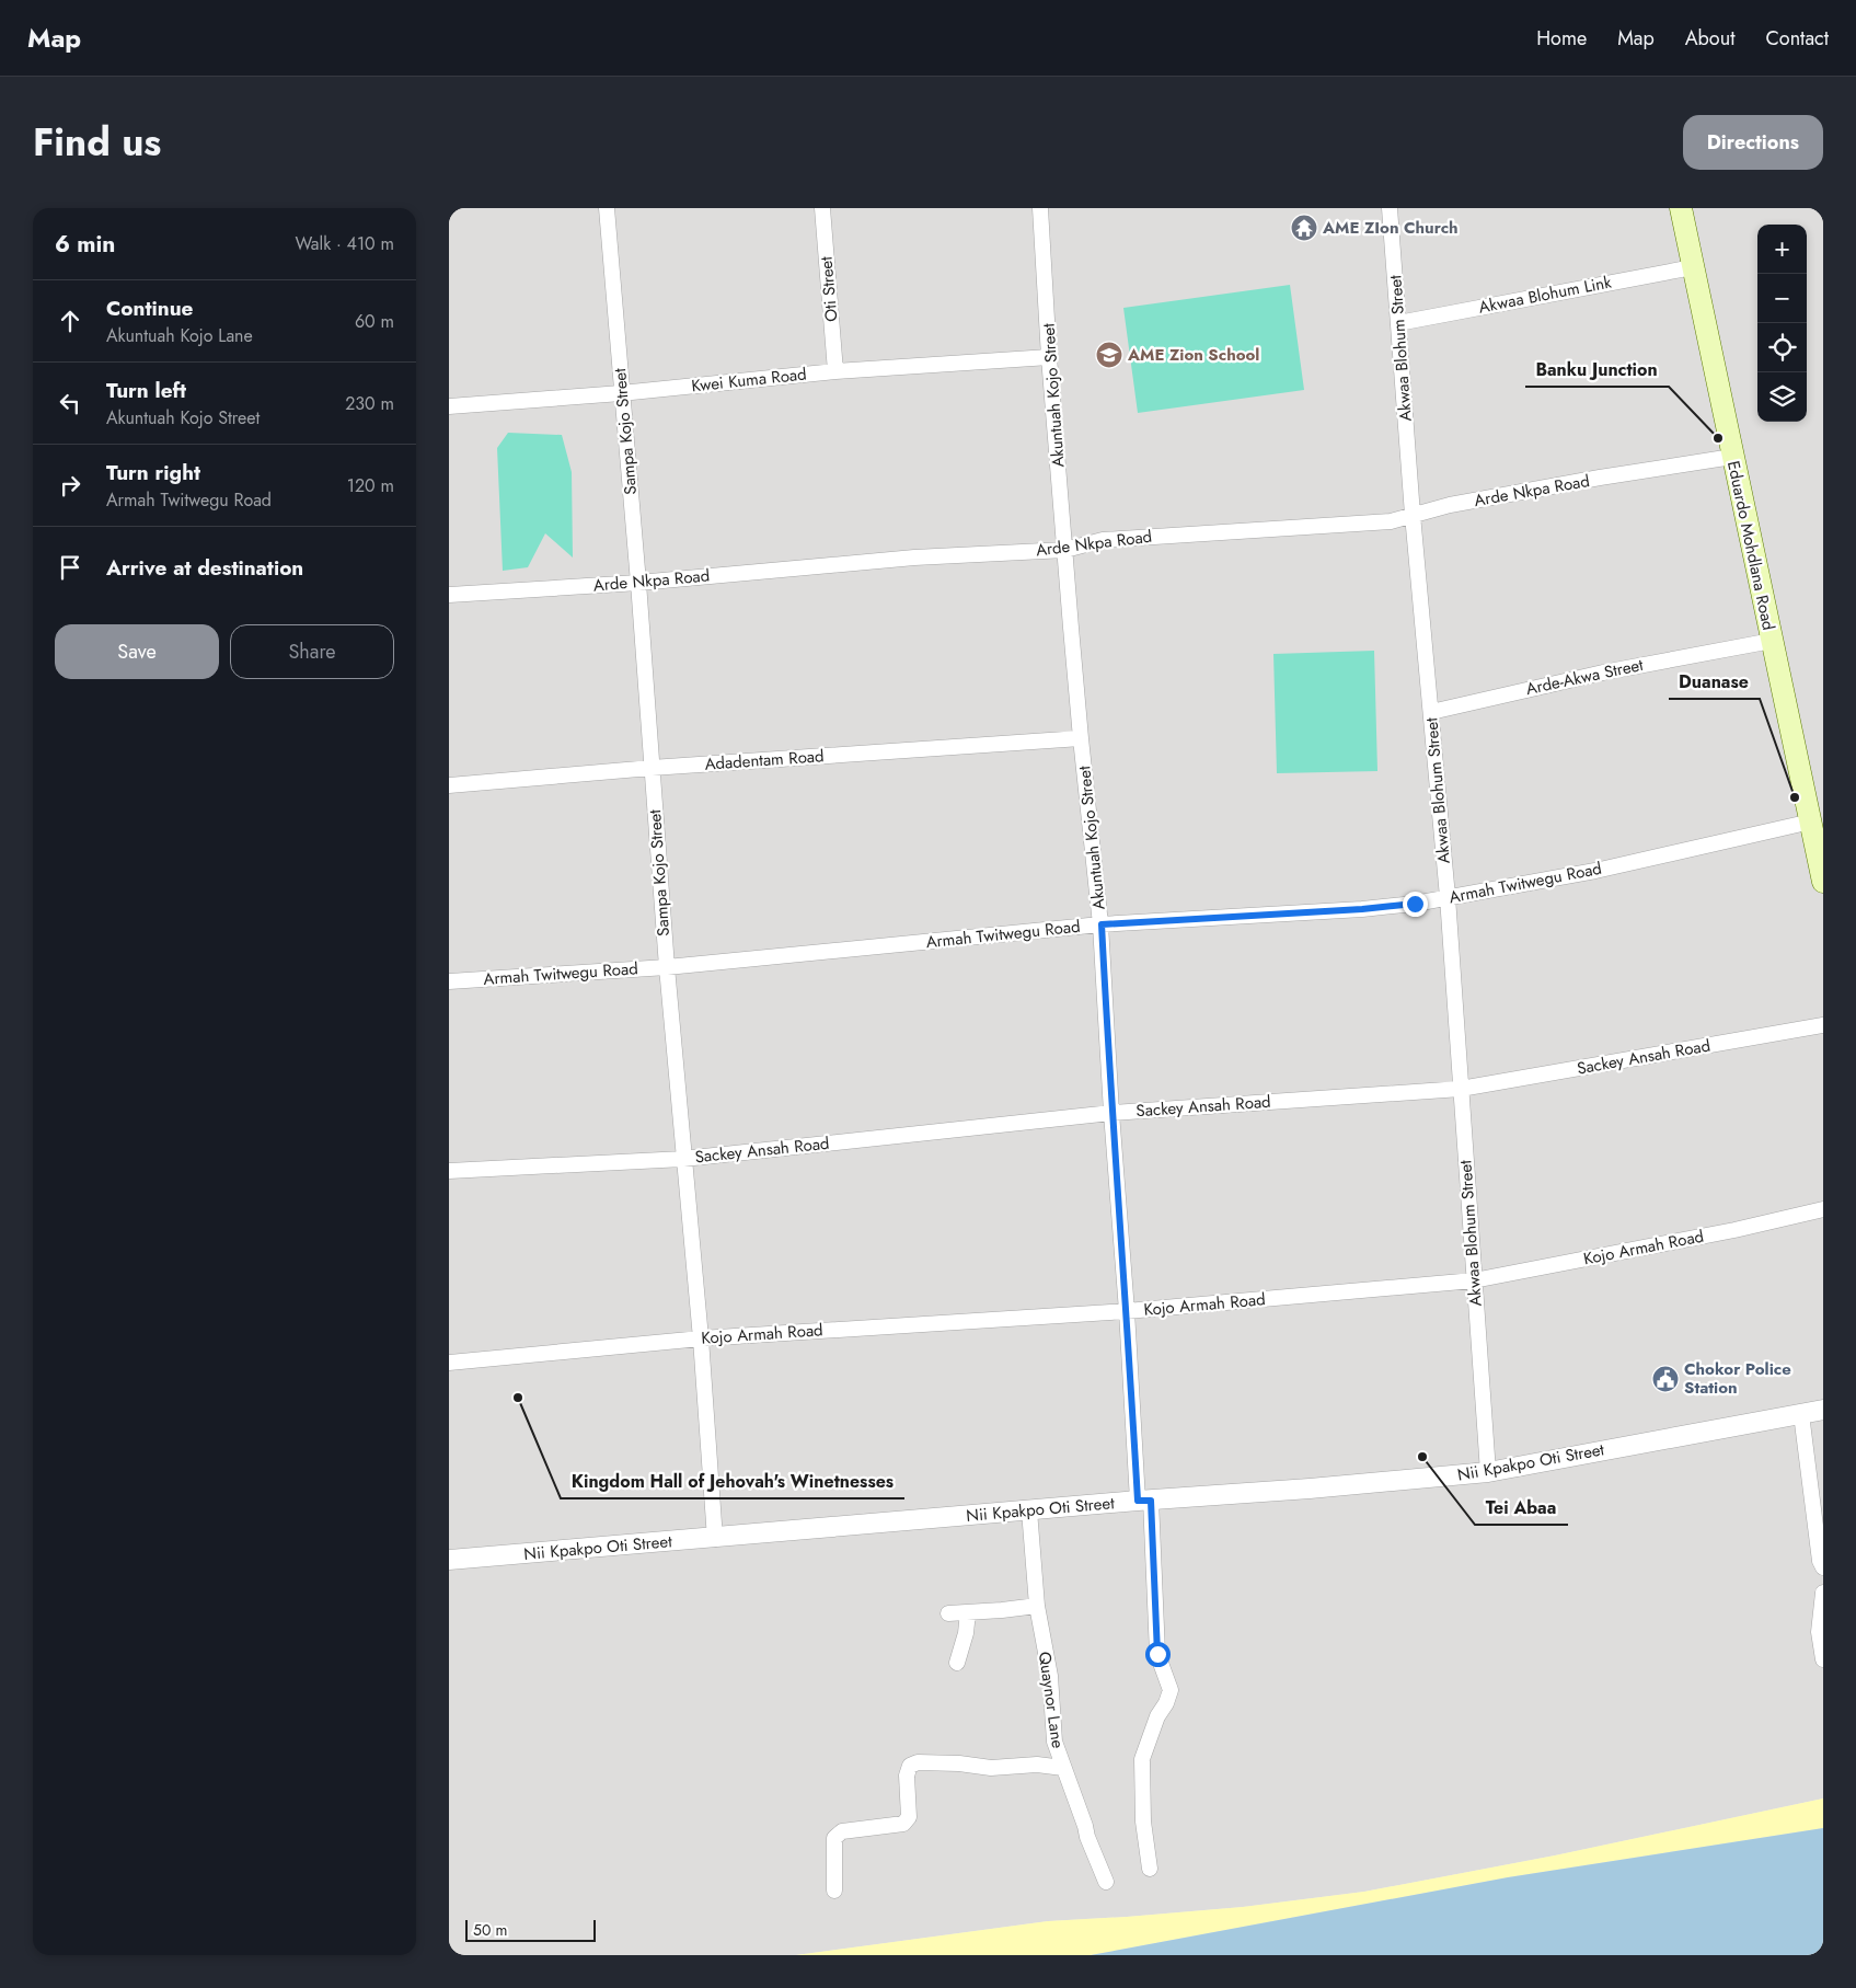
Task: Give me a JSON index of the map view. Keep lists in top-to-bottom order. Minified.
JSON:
{"streets":{"main road":["Eduardo Mohdlana Road"],"street":["Oti Street","Akwaa Blohum Link","Akwaa Blohum Street","Kwei Kuma Road","Akuntuah Kojo Street","Sampa Kojo Street","Arde Nkpa Road","Arde-Akwa Street","Adadentam Road","Armah Twitwegu Road","Sackey Ansah Road","Kojo Armah Road","Nii Kpakpo Oti Street","Quaynor Lane"]},"crossings":[["Oti Street","Kwei Kuma Road"],["Akwaa Blohum Link","Akwaa Blohum Street"],["Akwaa Blohum Link","Eduardo Mohdlana Road"],["Akwaa Blohum Street","Arde Nkpa Road"],["Akwaa Blohum Street","Arde-Akwa Street"],["Akwaa Blohum Street","Armah Twitwegu Road"],["Akwaa Blohum Street","Sackey Ansah Road"],["Akwaa Blohum Street","Kojo Armah Road"],["Akwaa Blohum Street","Nii Kpakpo Oti Street"],["Kwei Kuma Road","Akuntuah Kojo Street"],["Kwei Kuma Road","Sampa Kojo Street"],["Akuntuah Kojo Street","Arde Nkpa Road"],["Akuntuah Kojo Street","Adadentam Road"],["Akuntuah Kojo Street","Armah Twitwegu Road"],["Akuntuah Kojo Street","Sackey Ansah Road"],["Akuntuah Kojo Street","Kojo Armah Road"],["Akuntuah Kojo Street","Nii Kpakpo Oti Street"],["Sampa Kojo Street","Arde Nkpa Road"],["Sampa Kojo Street","Adadentam Road"],["Sampa Kojo Street","Armah Twitwegu Road"],["Sampa Kojo Street","Sackey Ansah Road"],["Sampa Kojo Street","Kojo Armah Road"],["Sampa Kojo Street","Nii Kpakpo Oti Street"],["Arde Nkpa Road","Eduardo Mohdlana Road"],["Eduardo Mohdlana Road","Arde-Akwa Street"],["Eduardo Mohdlana Road","Armah Twitwegu Road"],["Nii Kpakpo Oti Street","Quaynor Lane"]],"places":{"temple":["AME ZIon Church"],"school or university":["AME Zion School"],"other":["Banku Junction","Duanase","Kingdom Hall of Jehovah's Winetnesses","Tei Abaa"],"public building":["Chokor Police Station"]},"scale_bar":"50 m","page":{"header":"Map","nav":["Home","Map","About","Contact"],"title":"Find us","buttons":["Directions",["Save","Share"]],"heading":["6 min","Walk · 410 m"],"map_buttons":["+","−"],"list":[["Continue","Akuntuah Kojo Lane","60 m"],["Turn left","Akuntuah Kojo Street","230 m"],["Turn right","Armah Twitwegu Road","120 m"],"Arrive at destination"],"scale":"50 m"}}
